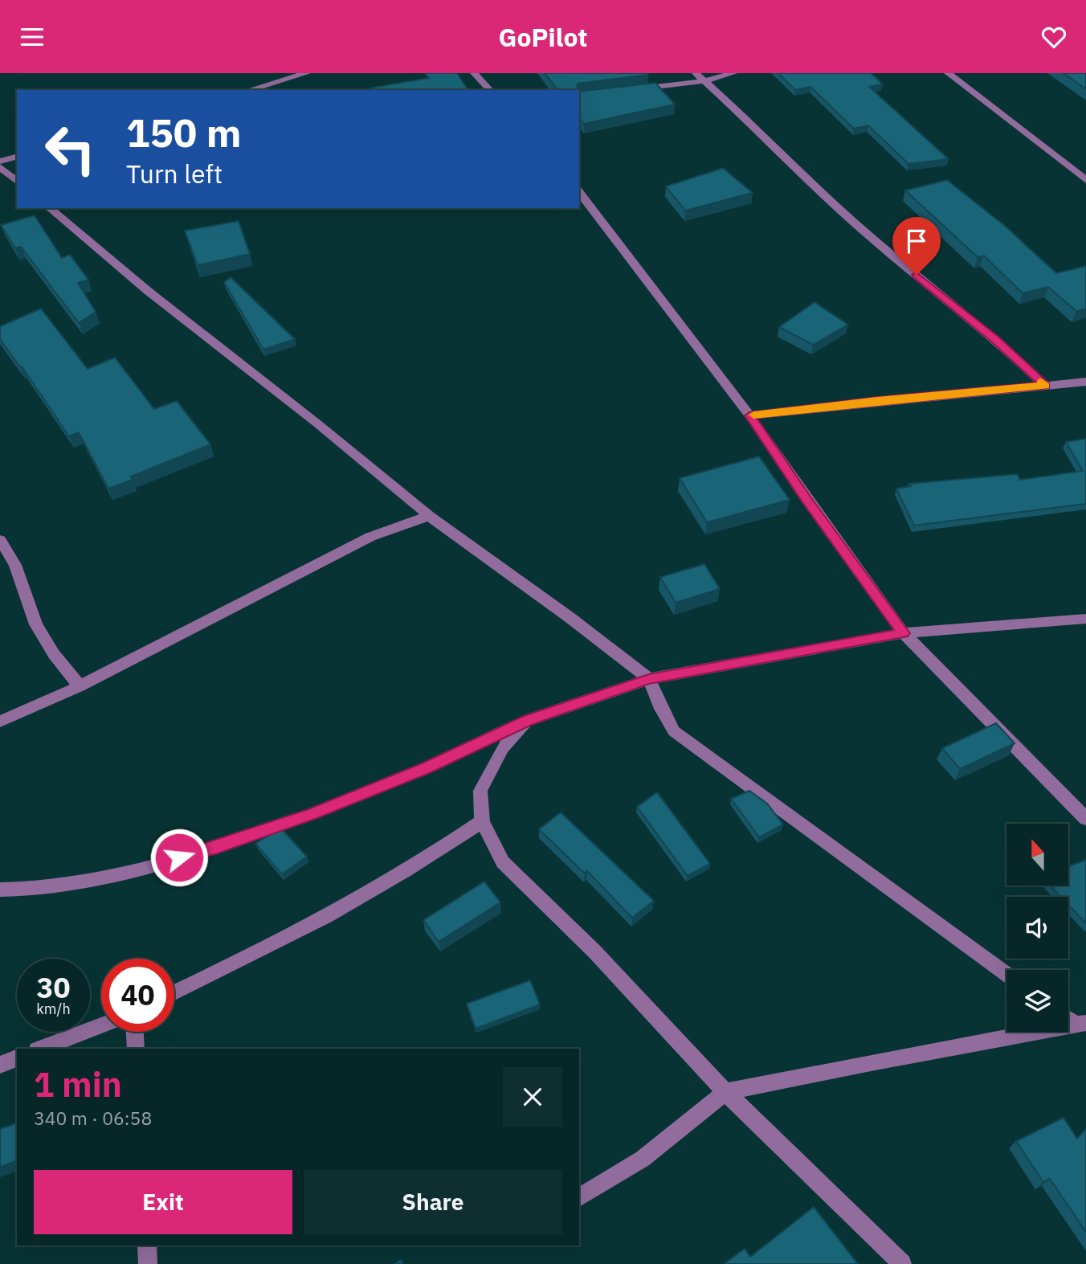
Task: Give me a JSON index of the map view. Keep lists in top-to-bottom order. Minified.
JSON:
{"north":"top","page":{"header":"GoPilot","turn":["150 m","Turn left"],"speed":"30 km/h","limit":"40","heading":["1 min","340 m · 06:58"],"buttons":["Exit","Share"]}}
